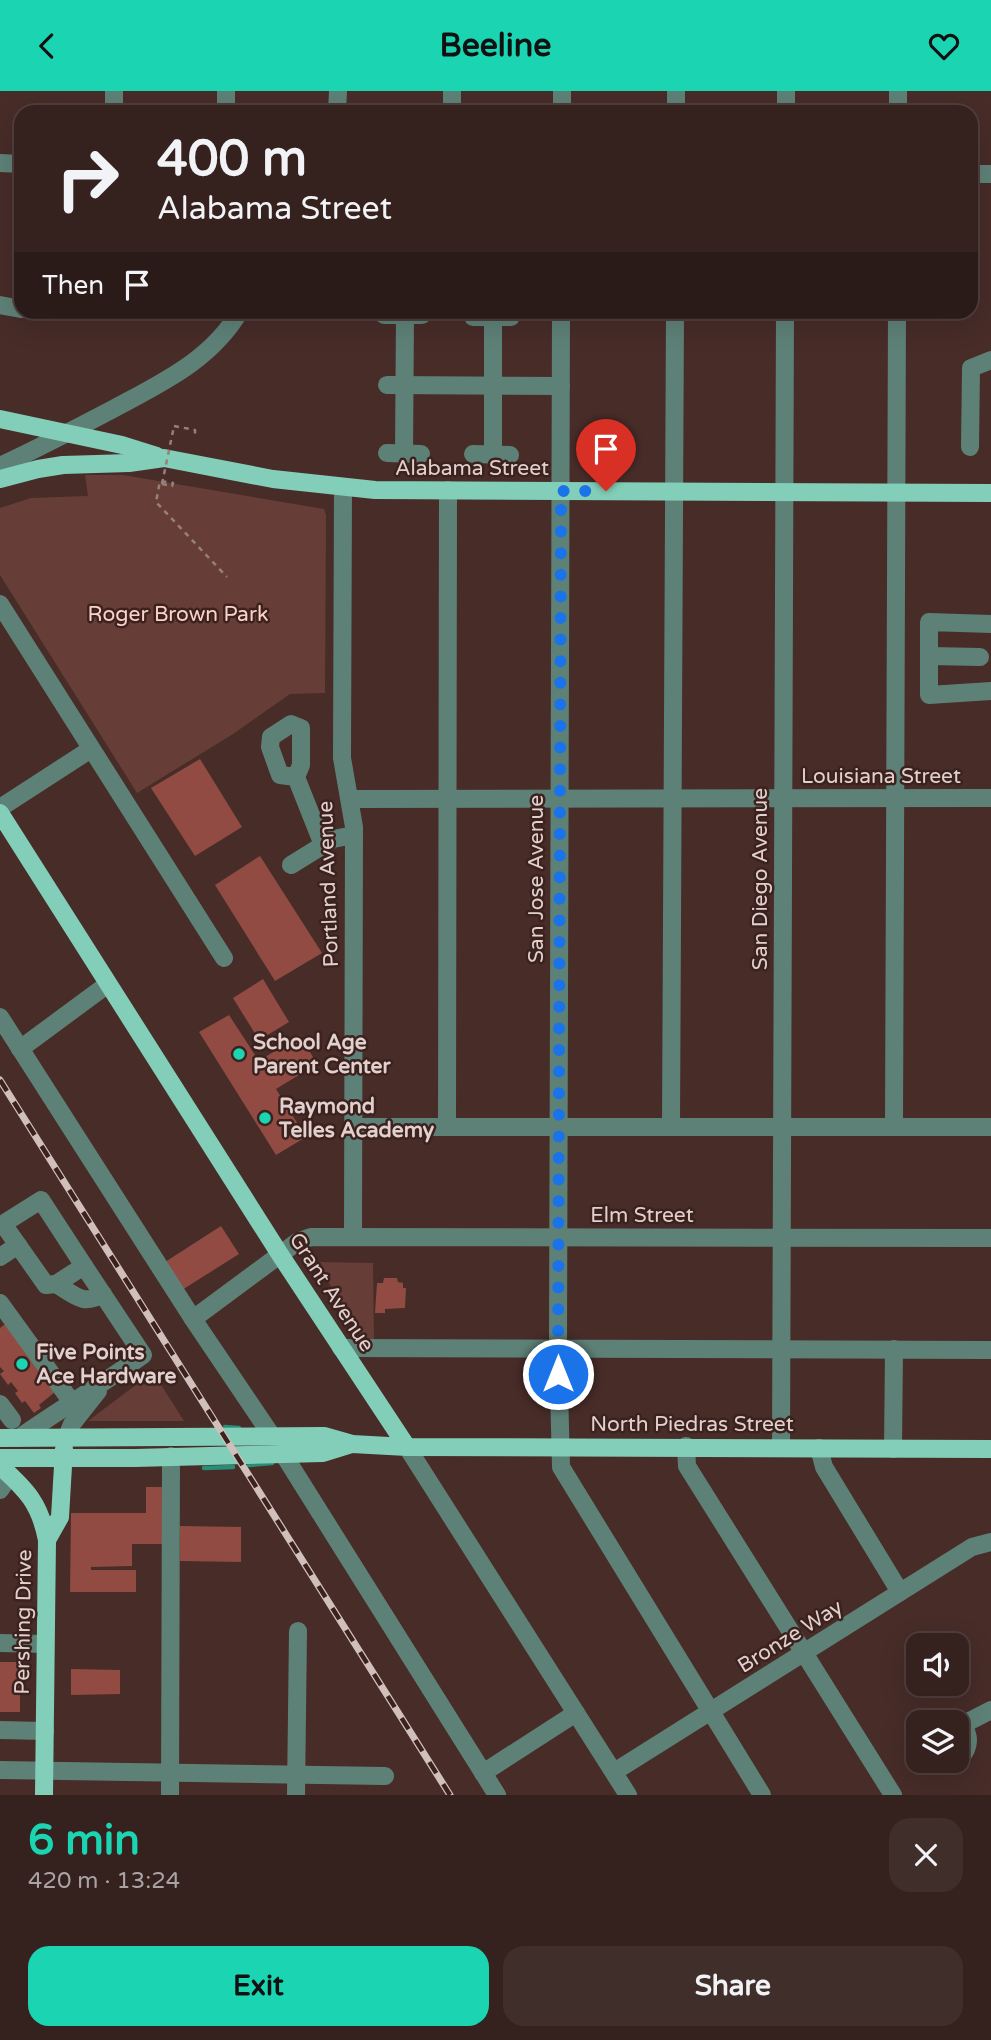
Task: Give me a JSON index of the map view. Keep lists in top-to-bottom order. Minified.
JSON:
{"streets":{"main road":["Alabama Street","Grant Avenue","North Piedras Street","Pershing Drive"],"street":["Louisiana Street","San Jose Avenue","San Diego Avenue","Portland Avenue","Elm Street","Bronze Way"]},"crossings":[["Alabama Street","San Jose Avenue"],["Alabama Street","San Diego Avenue"],["Alabama Street","Portland Avenue"],["Louisiana Street","San Jose Avenue"],["Louisiana Street","San Diego Avenue"],["Louisiana Street","Portland Avenue"],["San Jose Avenue","Elm Street"],["San Jose Avenue","North Piedras Street"],["San Jose Avenue","Bronze Way"],["San Diego Avenue","Elm Street"],["San Diego Avenue","North Piedras Street"],["Portland Avenue","Elm Street"],["Elm Street","Grant Avenue"],["Grant Avenue","North Piedras Street"],["Grant Avenue","Bronze Way"]],"parks":["Roger Brown Park"],"places":["School Age Parent Center","Raymond Telles Academy","Five Points Ace Hardware"],"page":{"header":"Beeline","turn":["400 m","Alabama Street"],"then":"Then","heading":["6 min","420 m · 13:24"],"buttons":["Exit","Share"]}}
